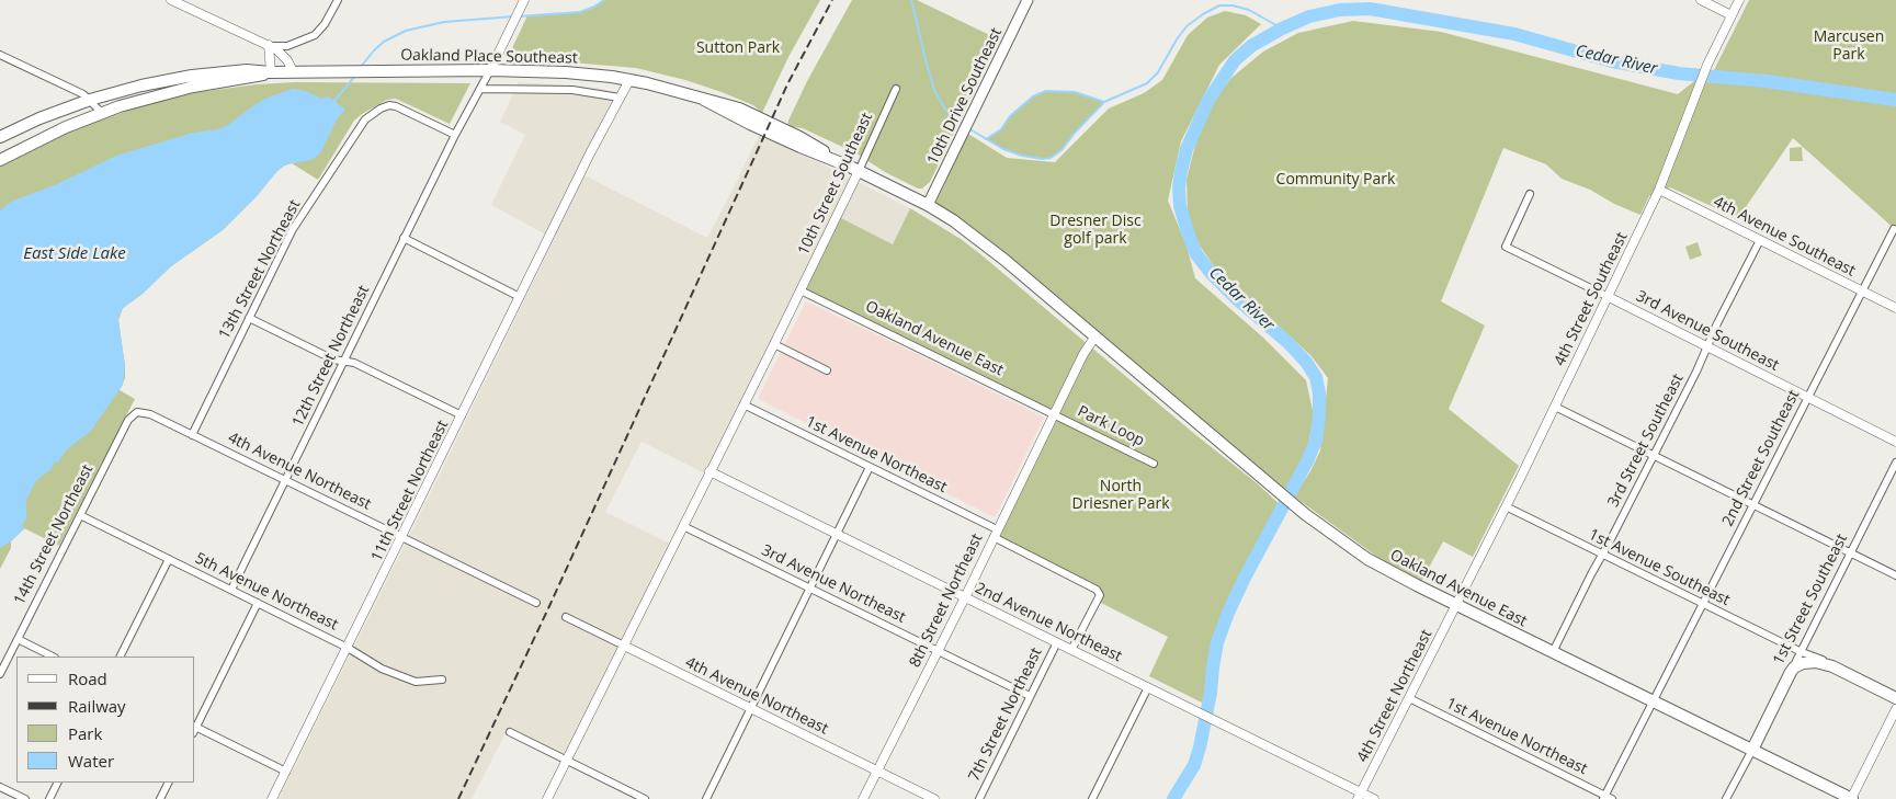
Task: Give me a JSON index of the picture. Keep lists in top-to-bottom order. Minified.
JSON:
{"streets":{"main road":["Oakland Place Southeast","10th Drive Southeast","Oakland Avenue East","1st Street Southeast"],"street":["10th Street Southeast","4th Avenue Southeast","13th Street Northeast","4th Street Southeast","3rd Avenue Southeast","12th Street Northeast","Park Loop","3rd Street Southeast","1st Avenue Northeast","2nd Street Southeast","4th Avenue Northeast","11th Street Northeast","14th Street Northeast","1st Avenue Southeast","3rd Avenue Northeast","5th Avenue Northeast","8th Street Northeast","2nd Avenue Northeast","4th Street Northeast","7th Street Northeast"]},"crossings":[["Oakland Place Southeast","10th Drive Southeast"],["Oakland Place Southeast","10th Street Southeast"],["Oakland Place Southeast","Oakland Avenue East"],["Oakland Place Southeast","12th Street Northeast"],["Oakland Place Southeast","11th Street Northeast"],["Oakland Place Southeast","8th Street Northeast"],["10th Street Southeast","Oakland Avenue East"],["10th Street Southeast","1st Avenue Northeast"],["10th Street Southeast","4th Avenue Northeast"],["10th Street Southeast","3rd Avenue Northeast"],["10th Street Southeast","2nd Avenue Northeast"],["4th Avenue Southeast","4th Street Southeast"],["4th Avenue Southeast","3rd Street Southeast"],["4th Avenue Southeast","2nd Street Southeast"],["13th Street Northeast","12th Street Northeast"],["13th Street Northeast","4th Avenue Northeast"],["4th Street Southeast","3rd Avenue Southeast"],["4th Street Southeast","Oakland Avenue East"],["4th Street Southeast","1st Avenue Southeast"],["4th Street Southeast","4th Street Northeast"],["3rd Avenue Southeast","3rd Street Southeast"],["3rd Avenue Southeast","2nd Street Southeast"],["Oakland Avenue East","Park Loop"],["Oakland Avenue East","3rd Street Southeast"],["Oakland Avenue East","2nd Street Southeast"],["Oakland Avenue East","1st Street Southeast"],["Oakland Avenue East","8th Street Northeast"],["Oakland Avenue East","4th Street Northeast"],["12th Street Northeast","4th Avenue Northeast"],["12th Street Northeast","5th Avenue Northeast"],["Park Loop","8th Street Northeast"],["3rd Street Southeast","1st Avenue Southeast"],["1st Avenue Northeast","2nd Street Southeast"],["1st Avenue Northeast","8th Street Northeast"],["1st Avenue Northeast","2nd Avenue Northeast"],["1st Avenue Northeast","4th Street Northeast"],["2nd Street Southeast","1st Avenue Southeast"],["4th Avenue Northeast","11th Street Northeast"],["4th Avenue Northeast","14th Street Northeast"],["4th Avenue Northeast","8th Street Northeast"],["11th Street Northeast","5th Avenue Northeast"],["14th Street Northeast","5th Avenue Northeast"],["1st Avenue Southeast","1st Street Southeast"],["3rd Avenue Northeast","8th Street Northeast"],["3rd Avenue Northeast","7th Street Northeast"],["8th Street Northeast","2nd Avenue Northeast"],["2nd Avenue Northeast","4th Street Northeast"],["2nd Avenue Northeast","7th Street Northeast"]],"water":["Cedar River","East Side Lake"],"parks":["Marcusen Park","Sutton Park","Community Park","Dresner Disc golf park","North Driesner Park"],"legend":["Road","Railway","Park","Water"]}
